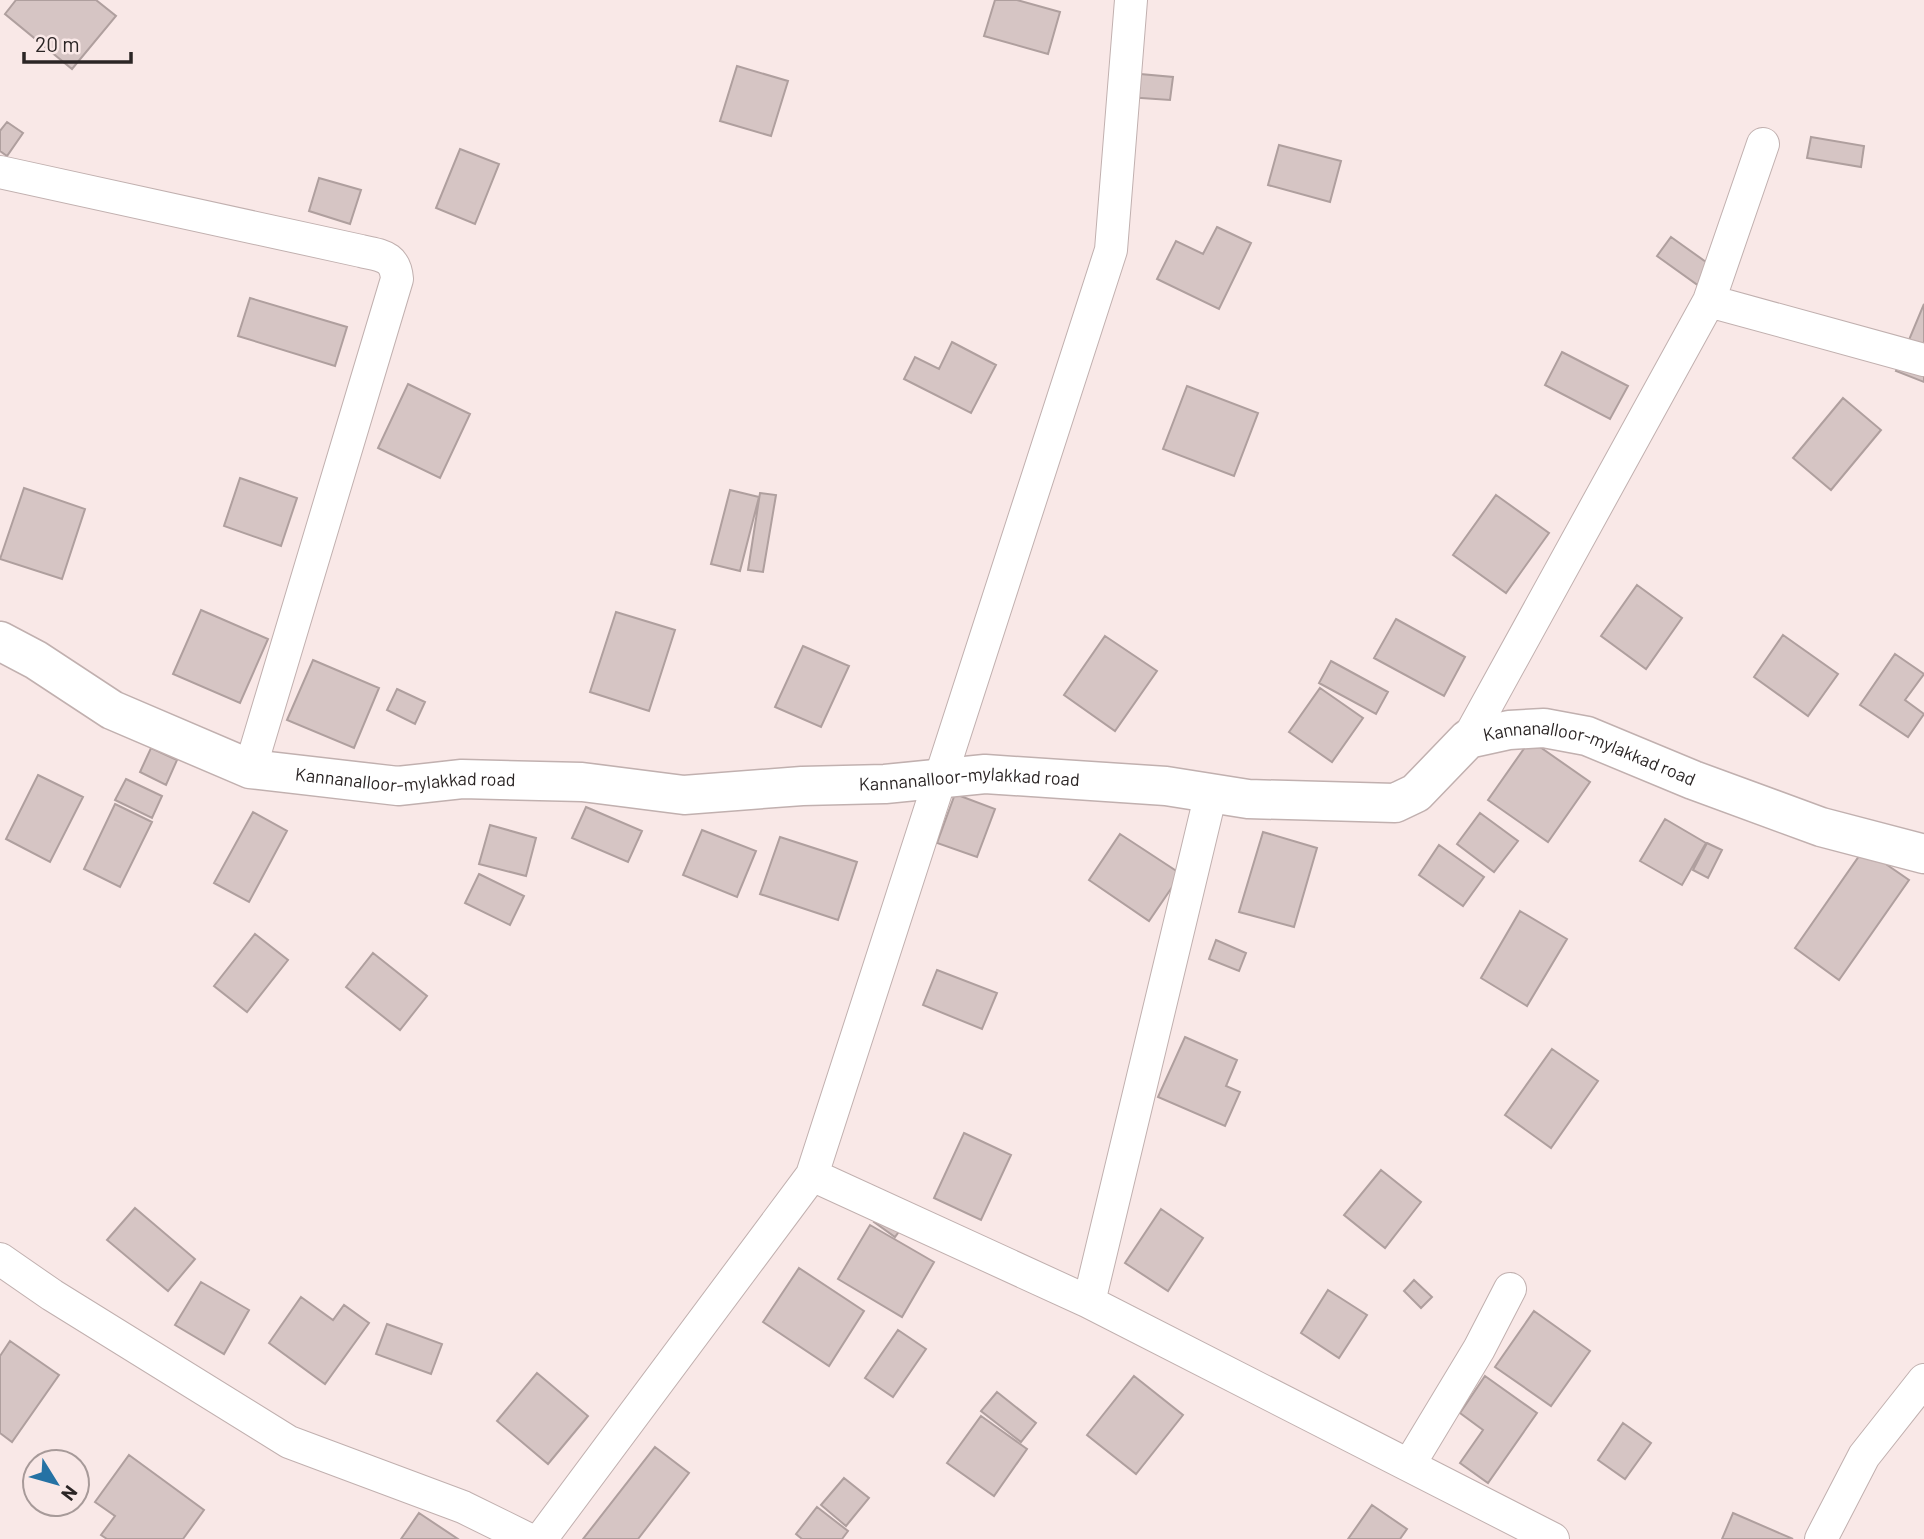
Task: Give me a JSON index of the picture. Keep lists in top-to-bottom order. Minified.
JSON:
{"streets":{"main road":["Kannanalloor-mylakkad road"]},"scale_bar":"20 m","north":"bottom right"}
